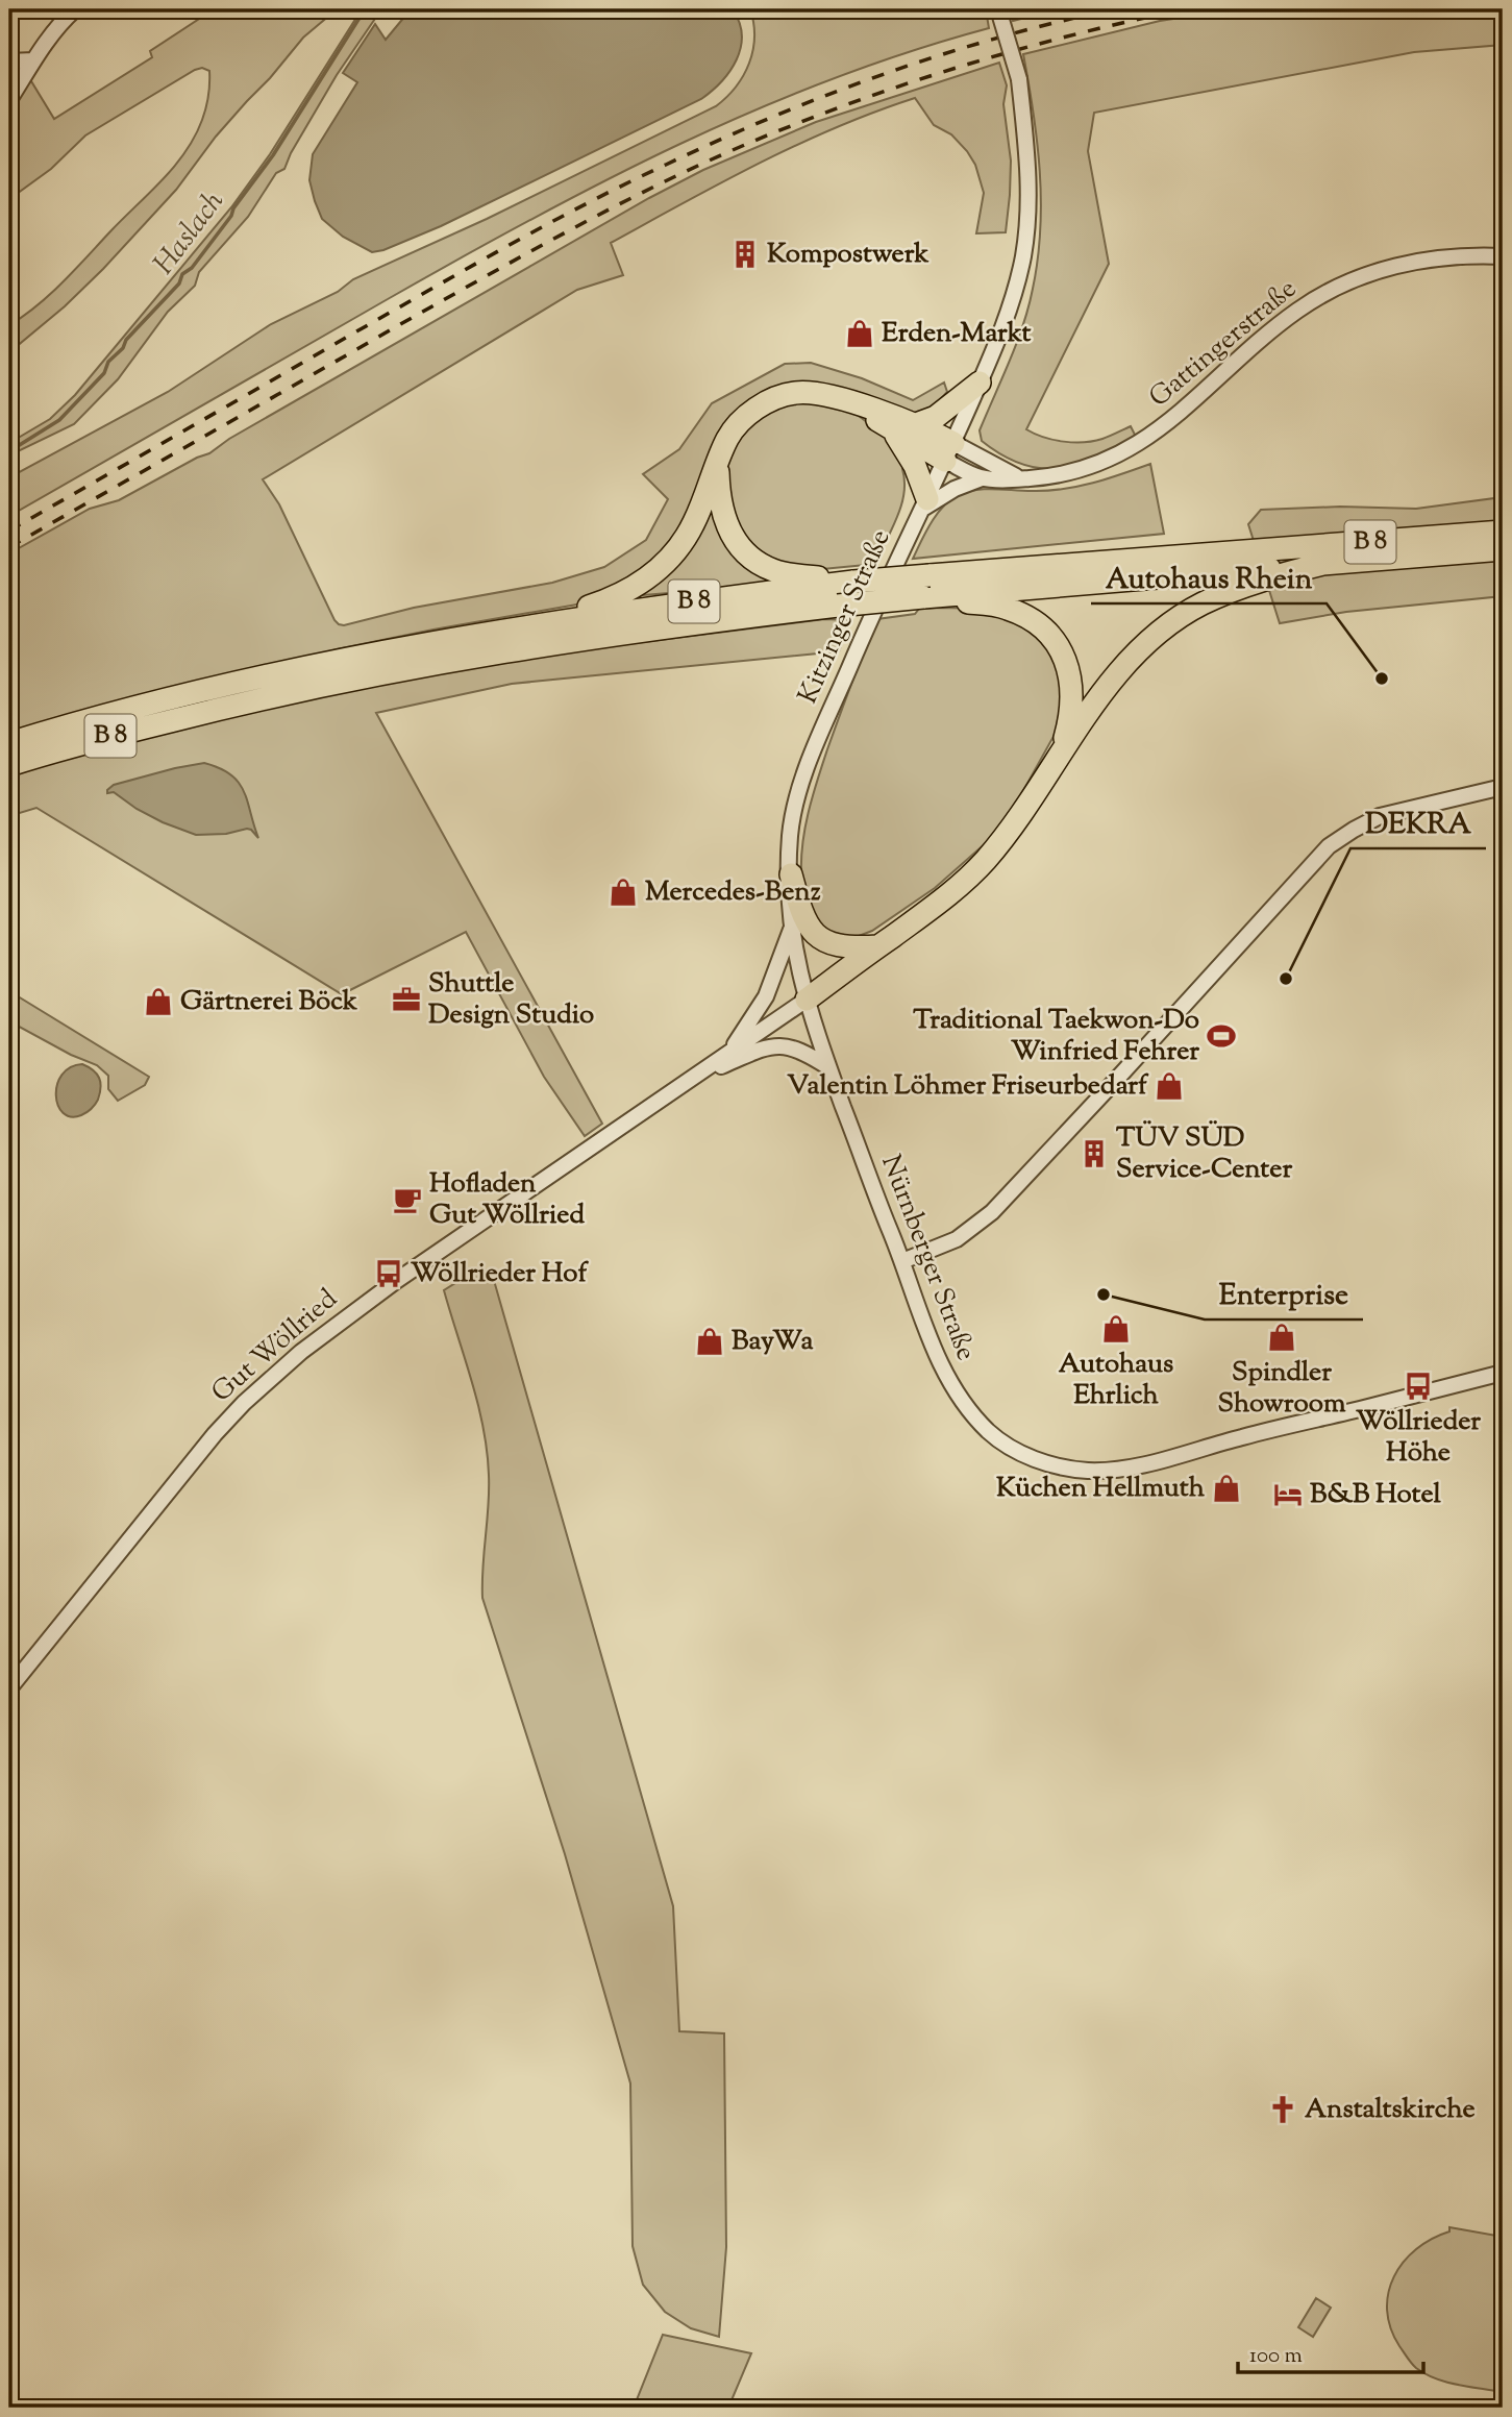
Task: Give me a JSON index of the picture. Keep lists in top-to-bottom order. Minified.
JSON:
{"streets":{"highway":["B 8"],"street":["Gattingerstraße","Kitzinger Straße","Nürnberger Straße","Gut Wöllried"]},"crossings":[["Gattingerstraße","Kitzinger Straße"],["Kitzinger Straße","Nürnberger Straße"]],"water":["Haslach"],"places":{"building":["Kompostwerk","TÜV SÜD Service-Center"],"shop":["Erden-Markt","Mercedes-Benz","Gärtnerei Böck","Valentin Löhmer Friseurbedarf","Autohaus Ehrlich","Spindler Showroom","BayWa","Küchen Hellmuth"],"other":["Autohaus Rhein","DEKRA","Enterprise"],"office":["Shuttle Design Studio"],"sports":["Traditional Taekwon-Do Winfried Fehrer"],"cafe":["Hofladen Gut Wöllried"],"bus stop":["Wöllrieder Hof","Wöllrieder Höhe"],"hotel":["B&B Hotel"],"church":["Anstaltskirche"]},"scale_bar":"100 m"}
